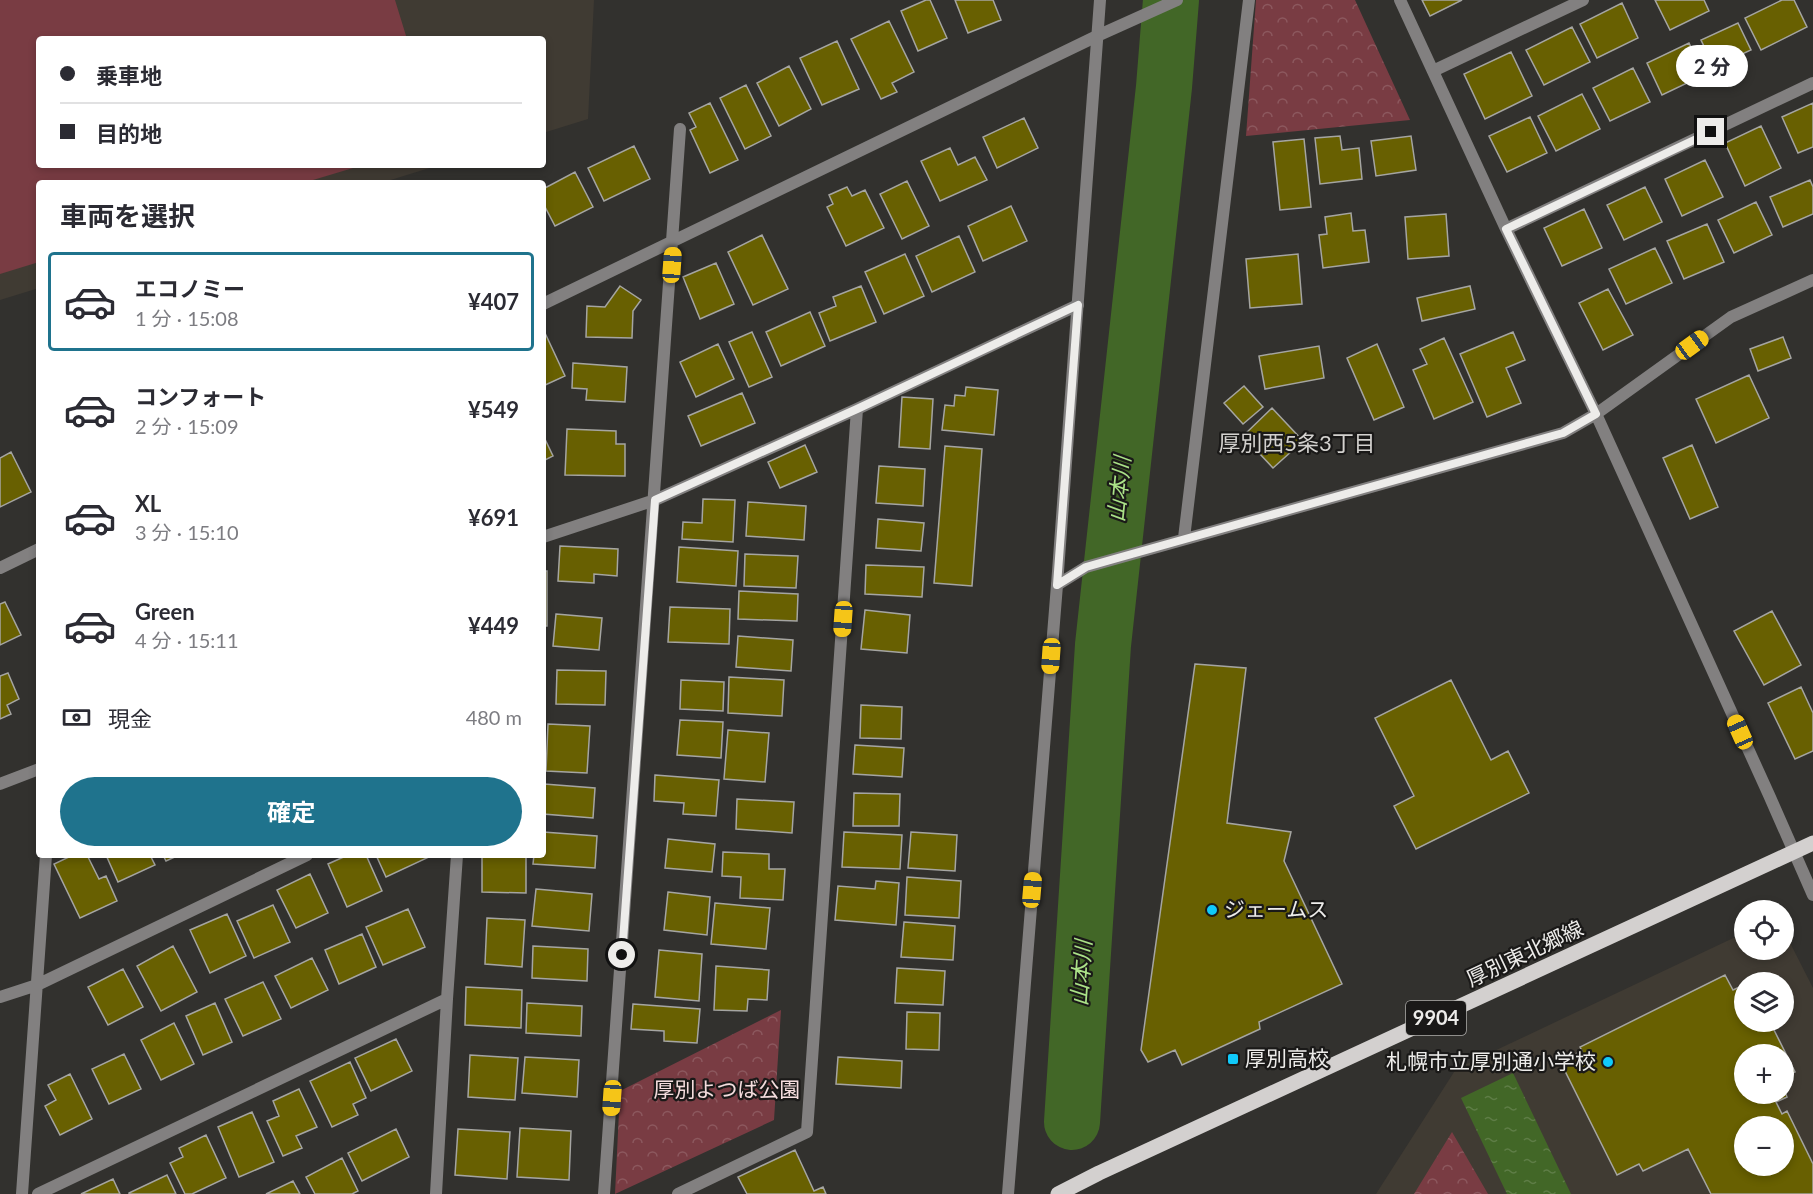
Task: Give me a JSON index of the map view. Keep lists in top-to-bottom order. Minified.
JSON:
{"streets":{"main road":["厚別東北郷線","9904"]},"districts":["厚別西5条3丁目"],"water":["山本川"],"parks":["厚別よつば公園"],"places":{"other":["ジェームス","札幌市立厚別通小学校"],"transit":["厚別高校"]},"page":{"banner":["乗車地","目的地"],"bubble":"2 分","heading":"車両を選択","list":[{"name":"エコノミー","note":"1 分 · 15:08","value":"¥407"},{"name":"コンフォート","note":"2 分 · 15:09","value":"¥549"},{"name":"XL","note":"3 分 · 15:10","value":"¥691"},{"name":"Green","note":"4 分 · 15:11","value":"¥449"}],"pay":["現金","480 m"],"buttons":"確定","map_buttons":["+","−"]}}
